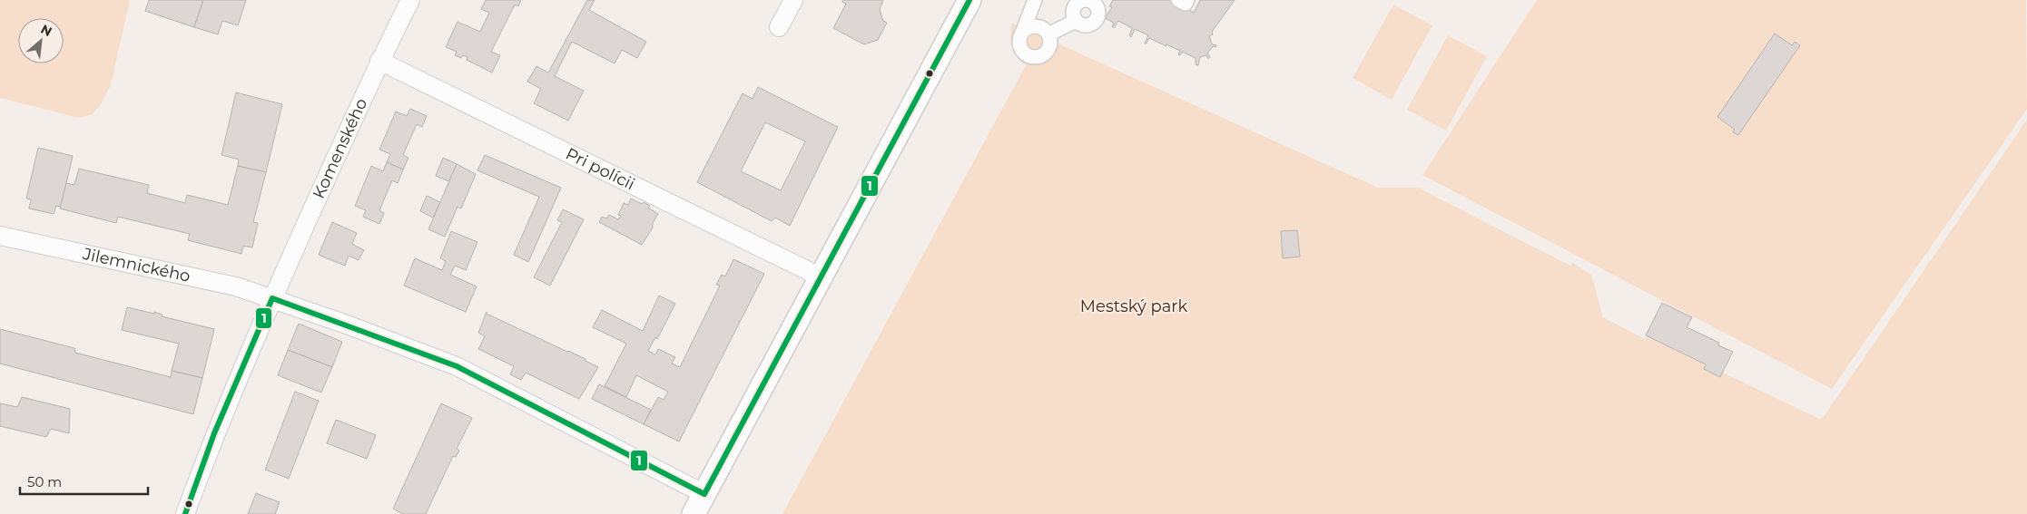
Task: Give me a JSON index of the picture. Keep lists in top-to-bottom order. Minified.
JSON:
{"streets":{"street":["Komenského","Pri polícii","Jilemnického"]},"crossings":[["Komenského","Pri polícii"],["Komenského","Jilemnického"]],"parks":["Mestský park"],"lines":["transit line 1"],"scale_bar":"50 m","north":"top right"}
